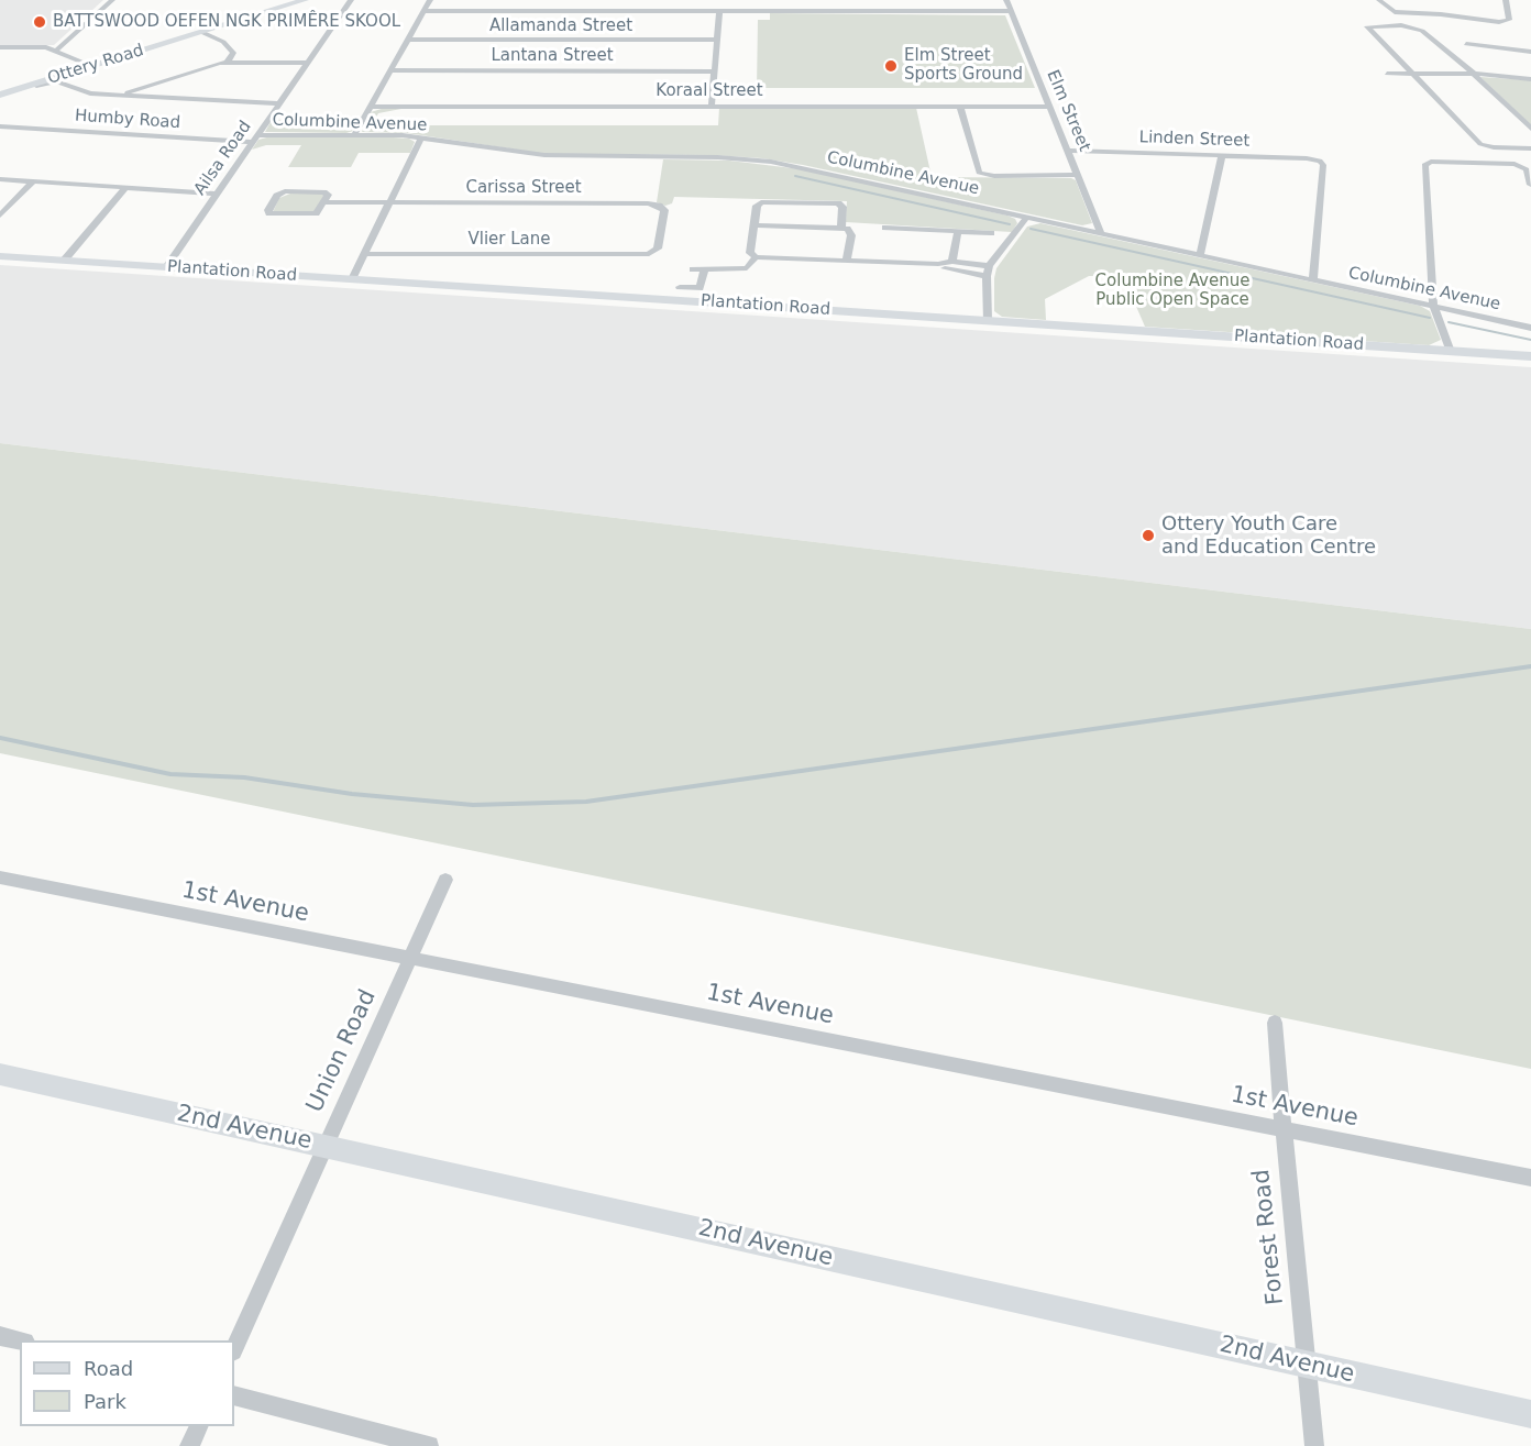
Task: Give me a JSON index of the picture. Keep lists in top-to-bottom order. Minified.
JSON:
{"streets":{"street":["Allamanda Street","Lantana Street","Ottery Road","Koraal Street","Elm Street","Humby Road","Columbine Avenue","Linden Street","Ailsa Road","Carissa Street","Vlier Lane","Plantation Road","1st Avenue","Union Road","2nd Avenue","Forest Road"]},"crossings":[["Koraal Street","Elm Street"],["Elm Street","Columbine Avenue"],["Elm Street","Linden Street"],["Humby Road","Columbine Avenue"],["Humby Road","Ailsa Road"],["Columbine Avenue","Linden Street"],["Columbine Avenue","Ailsa Road"],["Ailsa Road","Plantation Road"],["Carissa Street","Vlier Lane"],["1st Avenue","Union Road"],["1st Avenue","Forest Road"],["Union Road","2nd Avenue"],["2nd Avenue","Forest Road"]],"parks":["Columbine Avenue Public Open Space"],"places":["BATTSWOOD OEFEN NGK PRIMÊRE SKOOL","Elm Street Sports Ground","Ottery Youth Care and Education Centre"],"legend":["Road","Park"]}
